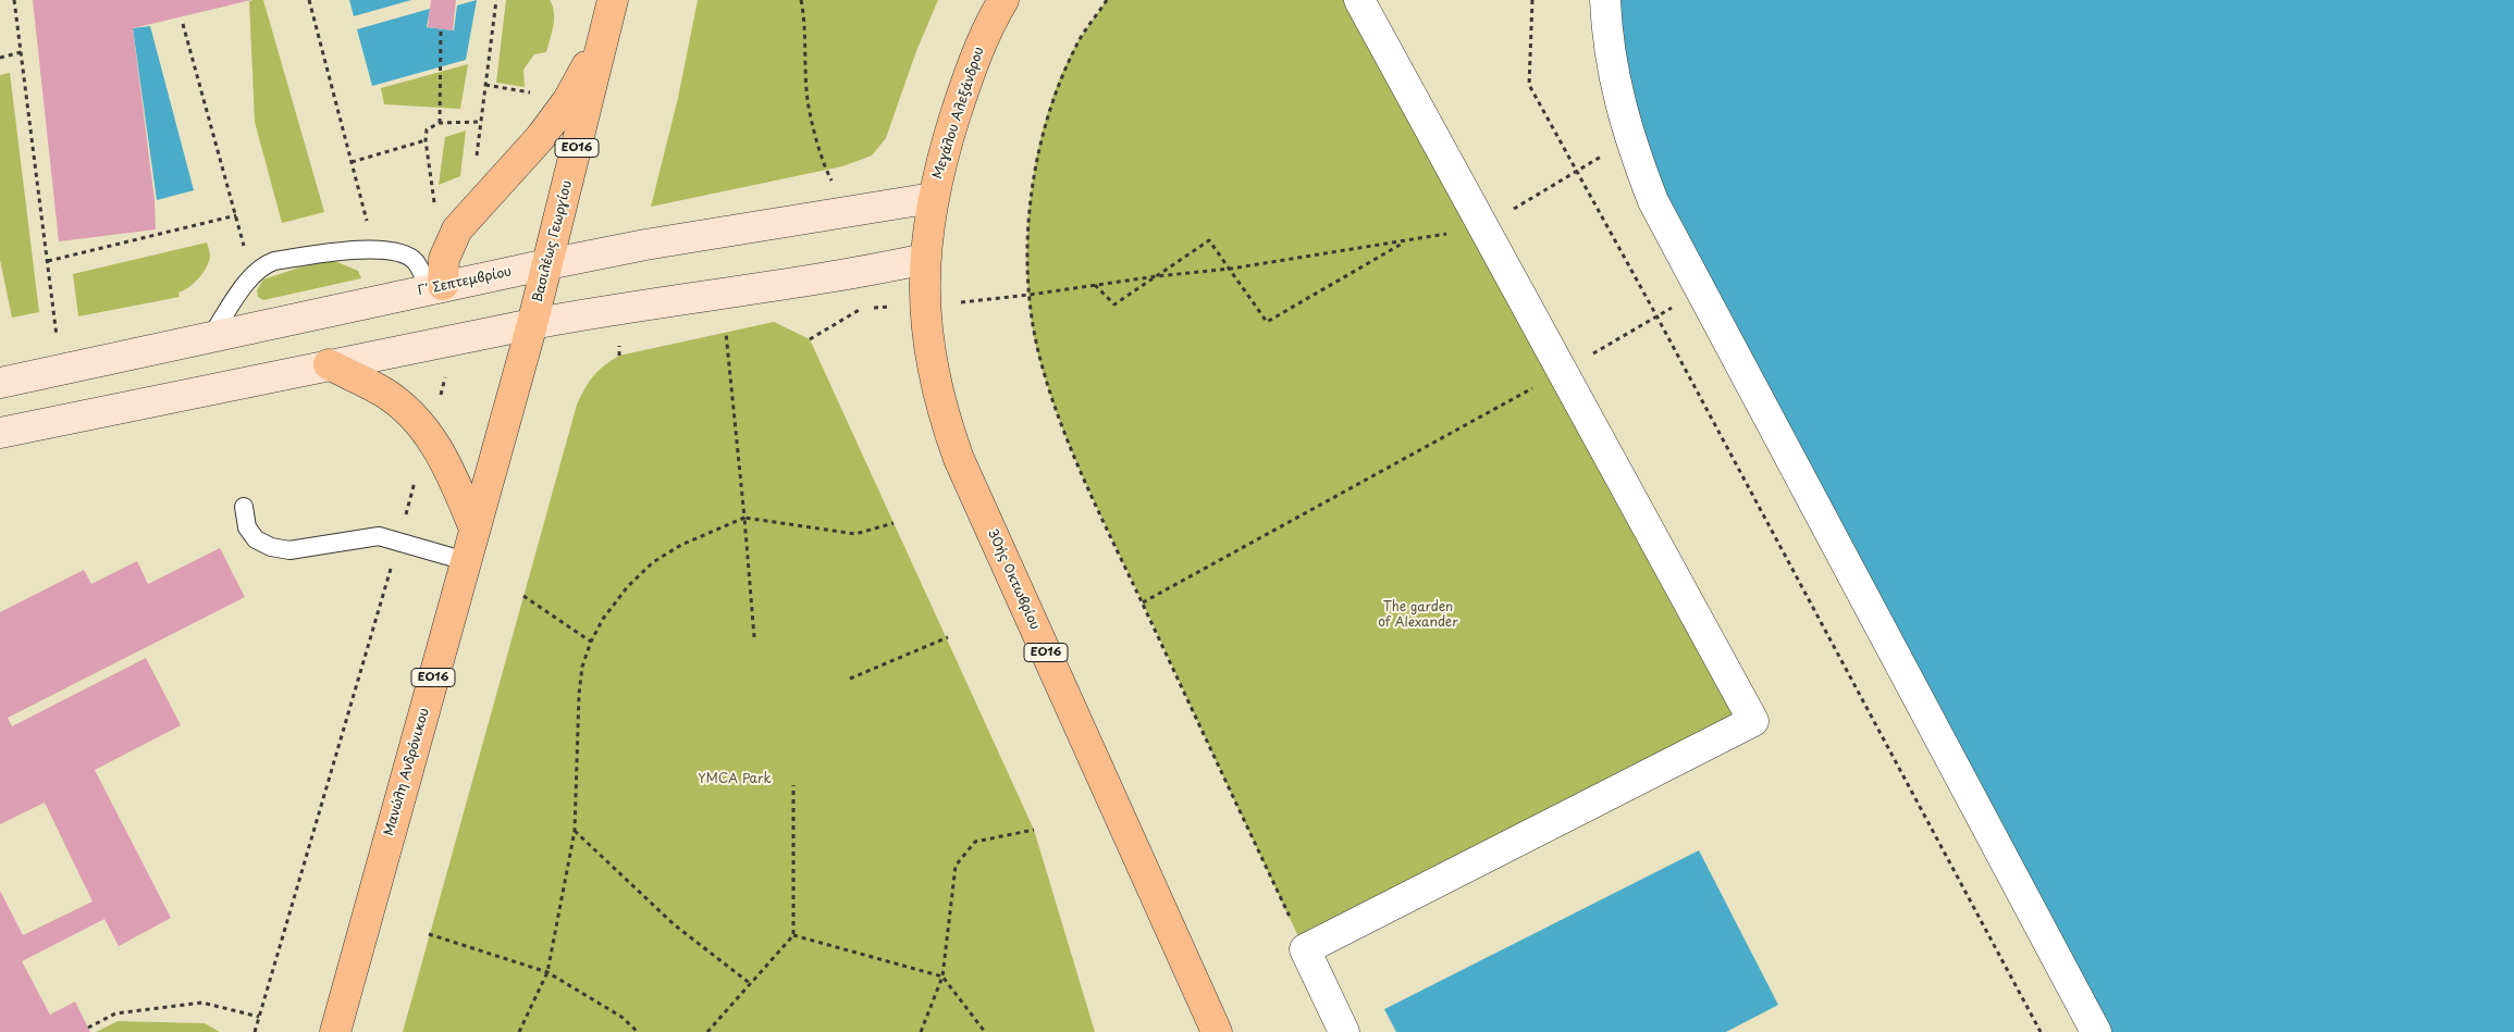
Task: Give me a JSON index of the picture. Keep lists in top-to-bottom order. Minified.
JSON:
{"streets":{"main road":["Μεγάλου Αλεξάνδρου","ΕΟ16","Βασιλέως Γεωργίου","Γ' Σεπτεμβρίου","30ής Οκτωβρίου","Μανώλη Ανδρόνικου"]},"crossings":[["Μεγάλου Αλεξάνδρου","Γ' Σεπτεμβρίου"],["Μεγάλου Αλεξάνδρου","30ής Οκτωβρίου"],["Βασιλέως Γεωργίου","Γ' Σεπτεμβρίου"],["Βασιλέως Γεωργίου","Μανώλη Ανδρόνικου"],["Γ' Σεπτεμβρίου","30ής Οκτωβρίου"]],"parks":["The garden of Alexander","YMCA Park"]}
